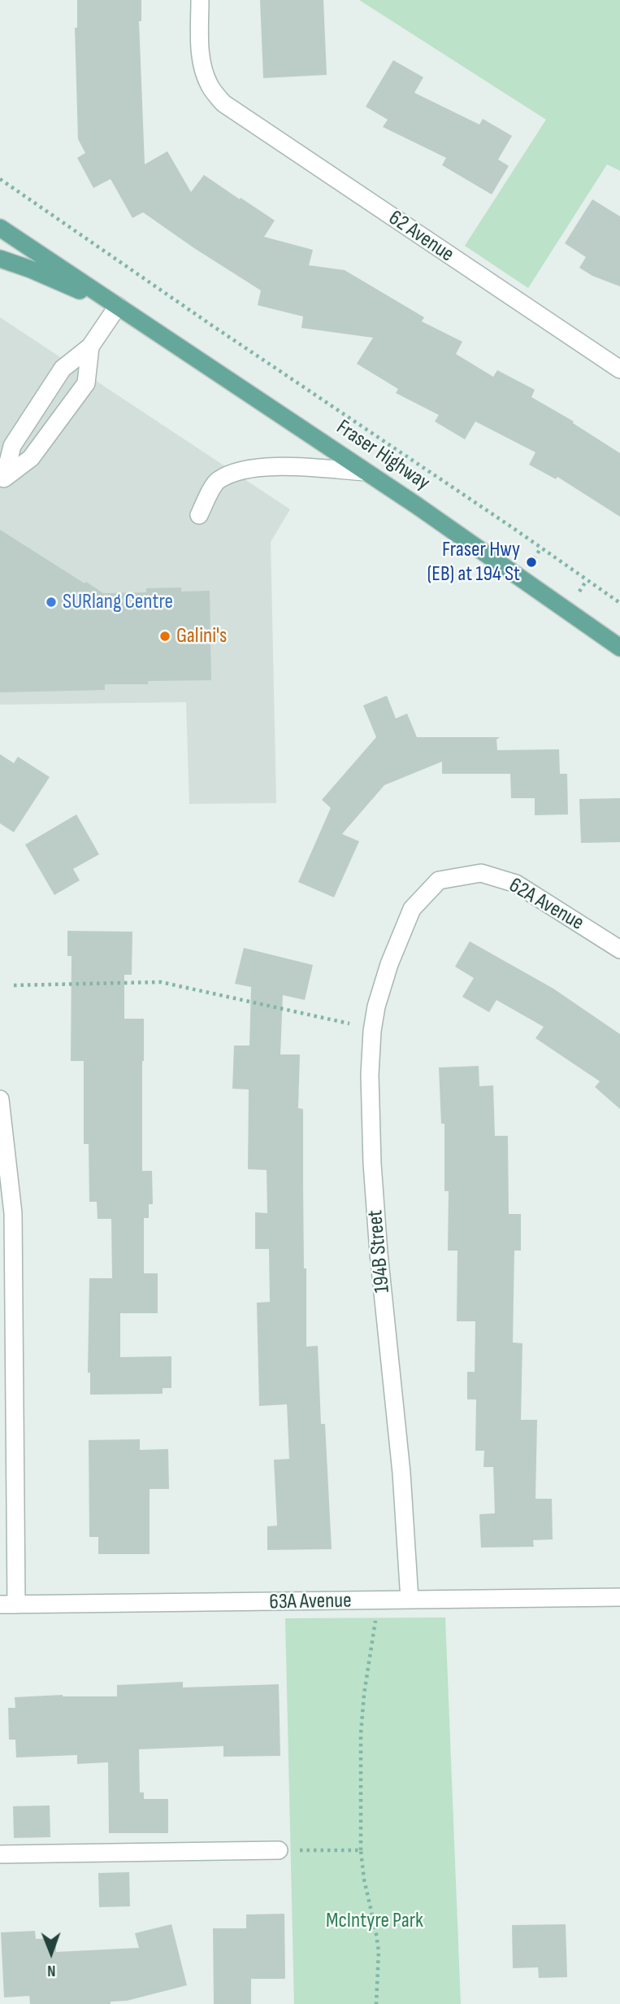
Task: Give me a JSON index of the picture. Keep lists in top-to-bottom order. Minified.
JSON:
{"streets":{"main road":["Fraser Highway"],"street":["62 Avenue","62A Avenue","194B Street","63A Avenue"]},"crossings":[["62A Avenue","194B Street"],["194B Street","63A Avenue"]],"parks":["McIntyre Park"],"places":["Fraser Hwy (EB) at 194 St","SURlang Centre","Galini's"],"north":"bottom"}
